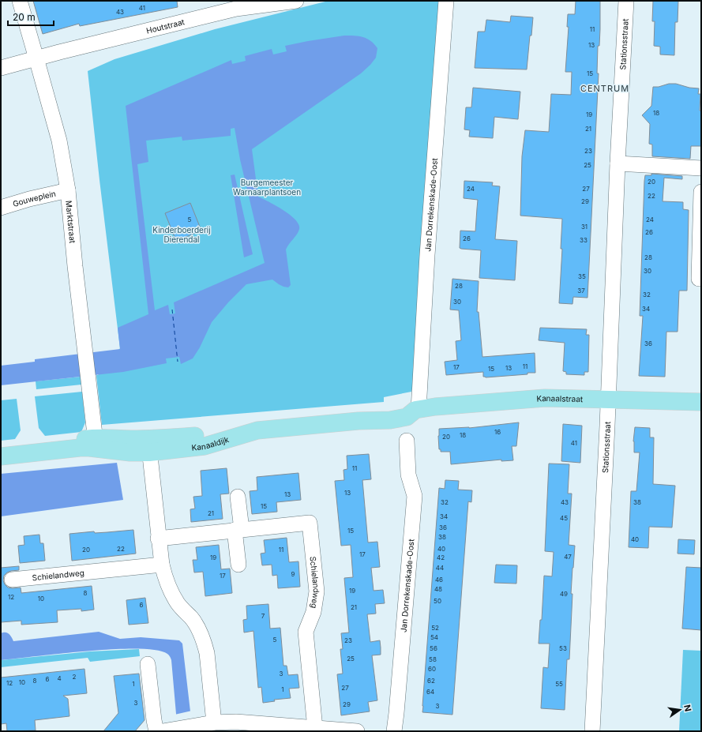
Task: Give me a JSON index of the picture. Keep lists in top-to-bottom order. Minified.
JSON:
{"streets":{"main road":["Kanaalstraat","Kanaaldijk"],"street":["Houtstraat","Stationsstraat","Gouweplein","Jan Dorrekenskade-Oost","Marktstraat","Schielandweg"]},"crossings":[["Houtstraat","Marktstraat"],["Stationsstraat","Kanaalstraat"],["Gouweplein","Marktstraat"],["Jan Dorrekenskade-Oost","Kanaalstraat"],["Jan Dorrekenskade-Oost","Kanaaldijk"],["Marktstraat","Kanaaldijk"],["Kanaalstraat","Kanaaldijk"]],"districts":["CENTRUM"],"parks":["Burgemeester Warnaarplantsoen","Kinderboerderij Dierendal"],"house_numbers":["41","43","11","13","15","18","19","21","23","25","20","24","27","22","29","5","24","31","26","26","33","28","30","35","28","37","32","30","34","36","11","17","13","15","16","18","20","41","11","13","13","32","43","38","15","21","34","45","36","15","38","40","22","40","20","11","17","47","19","42","44","9","17","46","48","19","8","49","12","10","50","6","21","7","52","54","5","23","56","53","25","58","60","3","2","4","6","8","62","10","12","1","55","27","1","64","3","29","3"],"scale_bar":"20 m","north":"right"}
